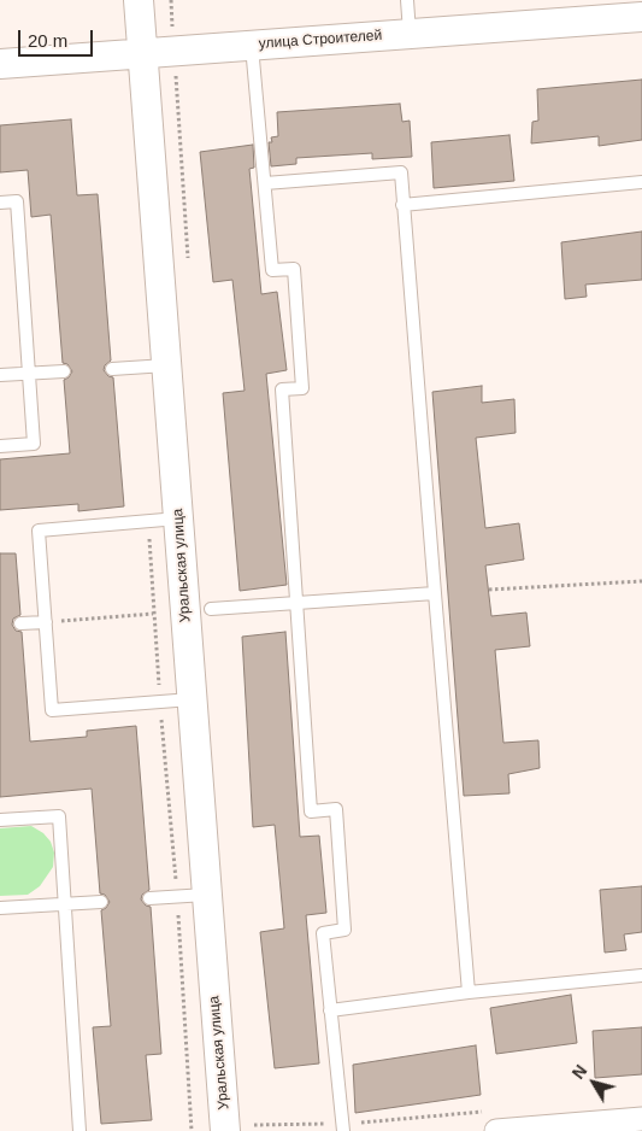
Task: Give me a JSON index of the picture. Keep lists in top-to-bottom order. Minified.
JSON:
{"streets":{"street":["улица Строителей","Уральская улица"]},"crossings":[["улица Строителей","Уральская улица"]],"scale_bar":"20 m","north":"top left"}
